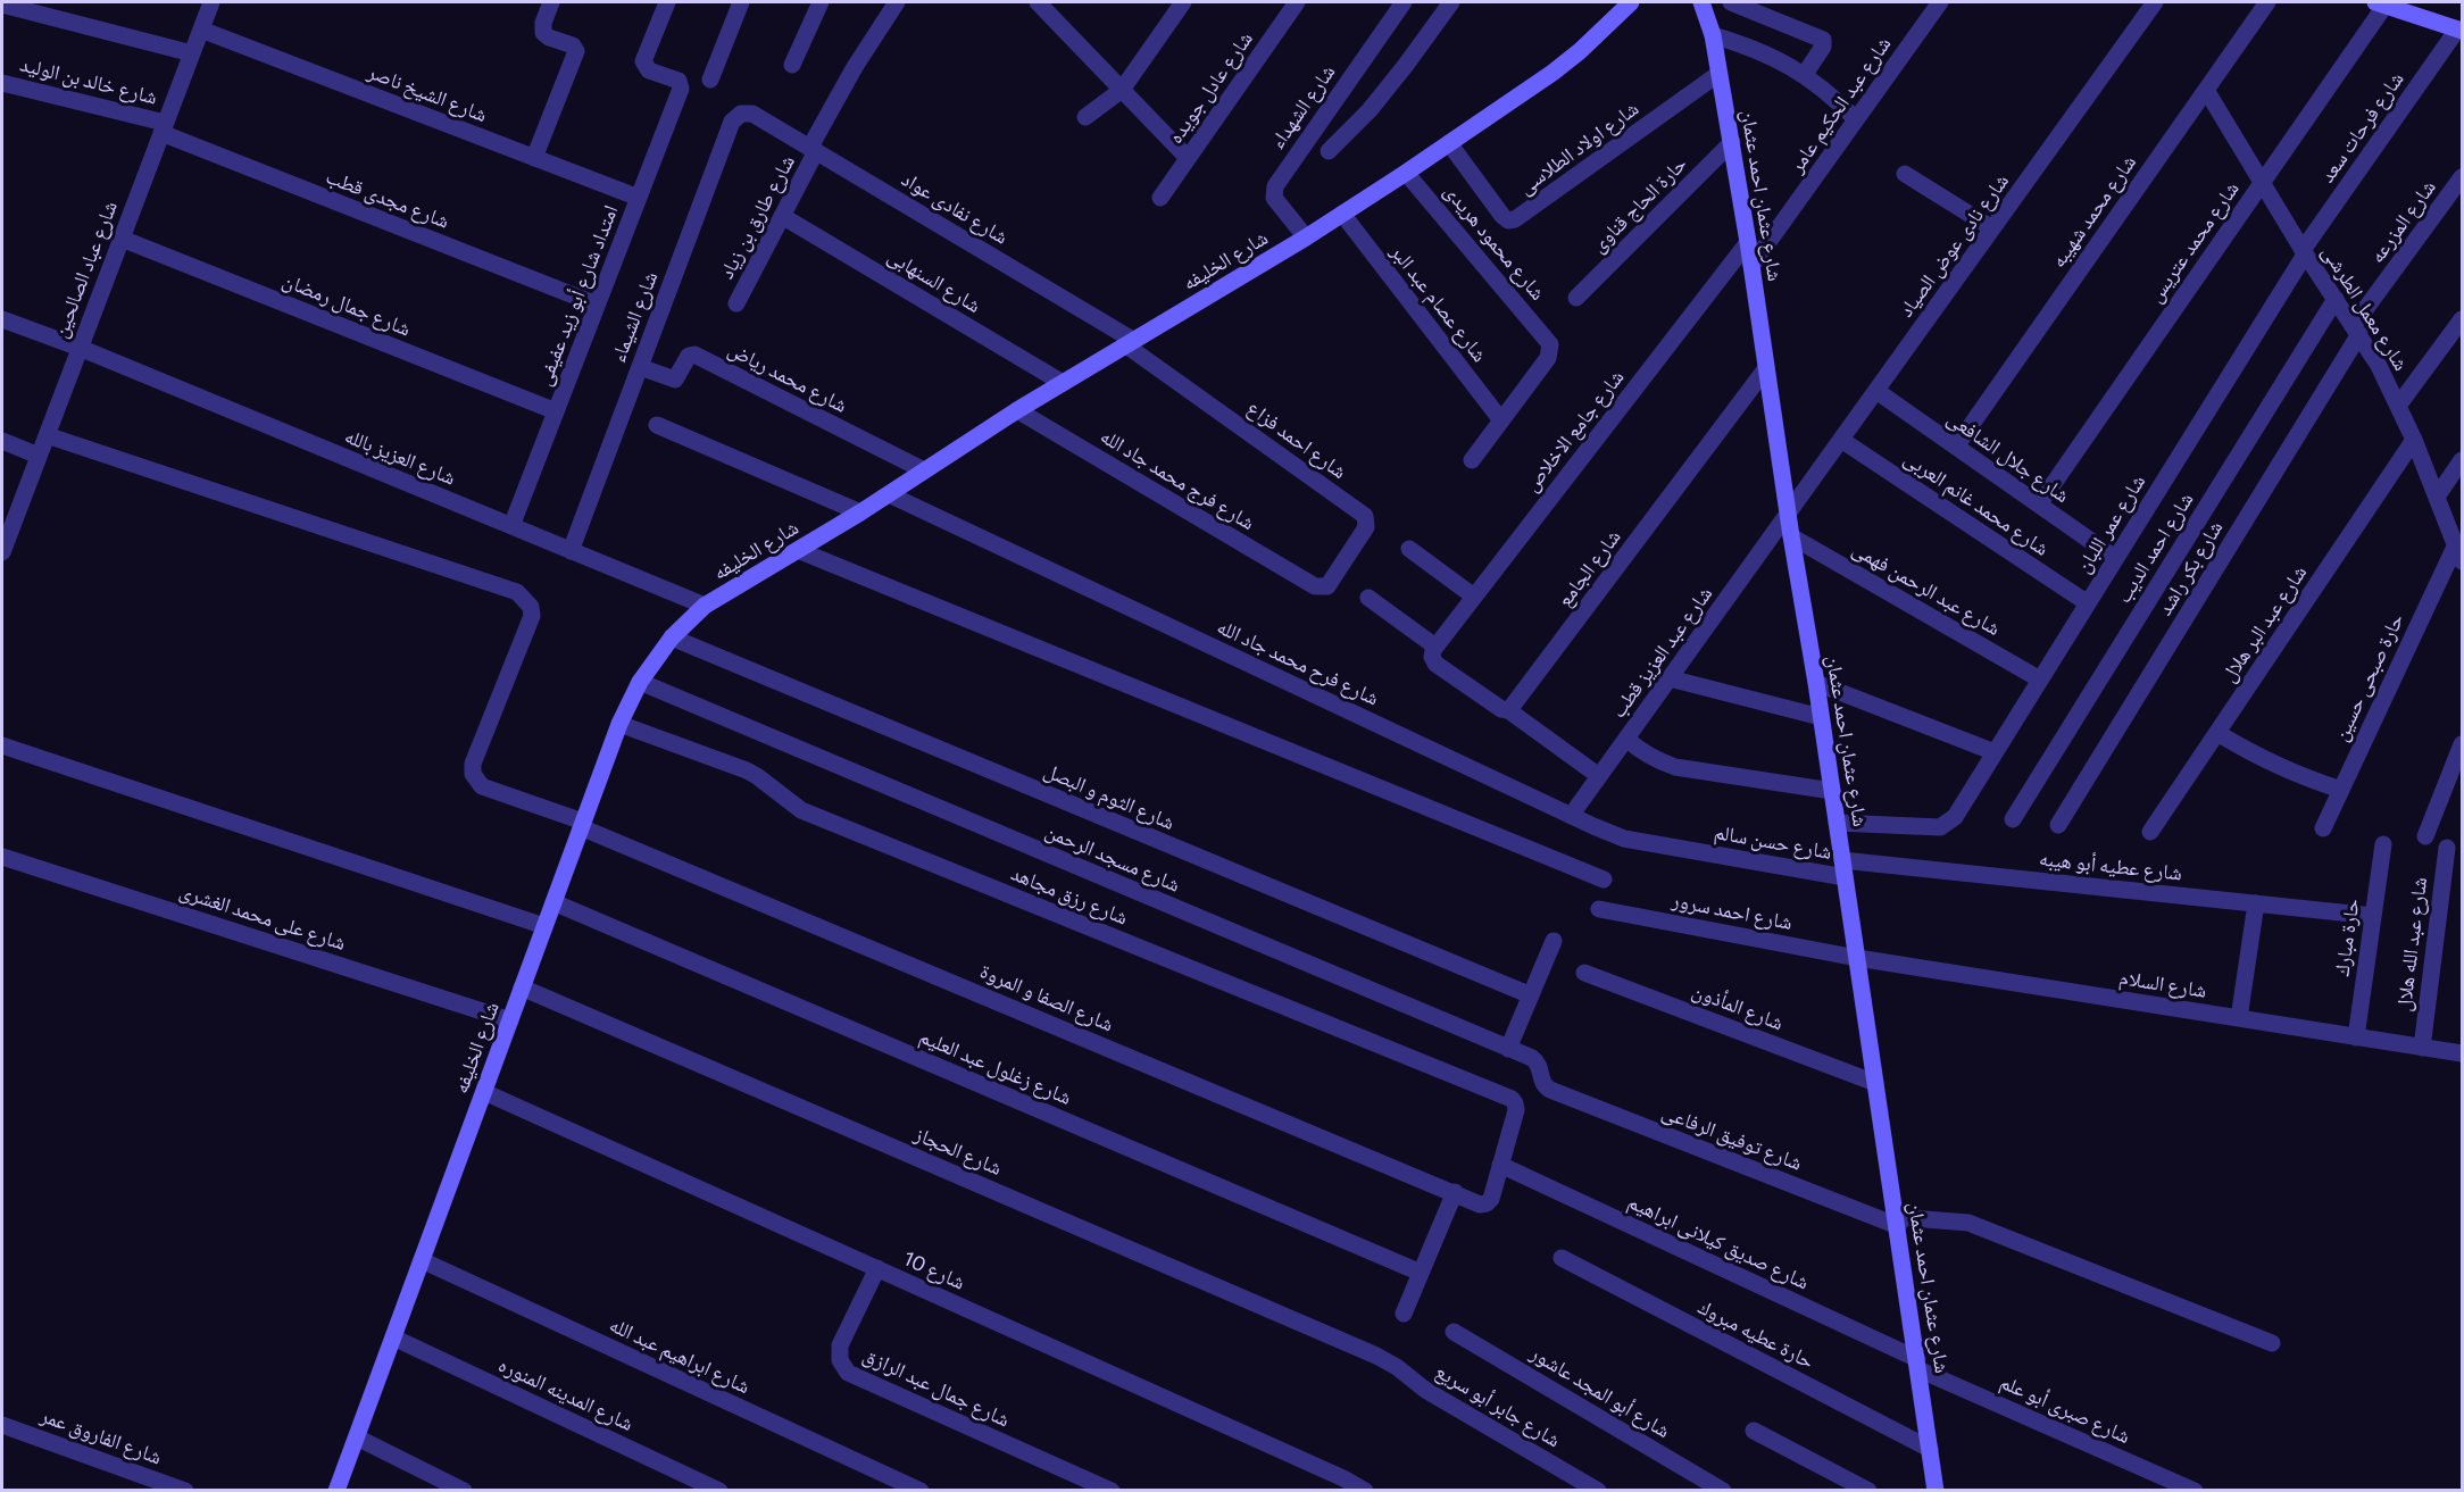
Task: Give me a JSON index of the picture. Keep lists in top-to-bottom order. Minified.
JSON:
{"streets":{"main road":["شارع عثمان احمد عثمان","شارع الخليفه"],"street":["شارع خالد بن الوليد","شارع عادل جويده","شارع الشيخ ناصر","شارع عبد الحكيم عامر","شارع الشهداء","شارع فرحات سعد","شارع اولاد الطلاسى","شارع مجدى قطب","حارة الحاج قناوى","شارع نفادى عواد","شارع محمد شهيبه","شارع طارق بن زياد","شارع المزرعه","شارع محمود هريدى","شارع محمد عتريس","شارع نادى عوض الصياد","شارع عباد الصالحين","شارع السنهابى","امتداد شارع أبو زيد عفيفى","شارع عصام عبد البر","شارع جمال رمضان","شارع معمل الطرشى","شارع الشيماء","شارع محمد رياض","شارع جامع الاخلاص","شارع احمد فزاع","شارع العزيز بالله","شارع جلال الشافعى","شارع فرج محمد جاد الله","شارع محمد غانم العربى","شارع عمر اللبان","شارع احمد الديب","شارع الجامع","شارع بكر راشد","شارع عبد الرحمن فهمى","شارع عبد البر هلال","شارع عبد العزيز قطب","شارع فرح محمد جاد الله","حارة صبحى حسين","شارع الثوم و البصل","شارع حسن سالم","شارع مسجد الرحمن","شارع عطيه أبو هيبه","شارع رزق مجاهد","شارع احمد سرور","شارع على محمد الغشرى","حارة مبارك","شارع عبد الله هلال","شارع السلام","شارع الصفا و المروة","شارع المأذون","شارع زغلول عبد العليم","شارع توفيق الرفاعى","شارع الحجاز","شارع صديق كيلانى ابراهيم","شارع 10","حارة عطيه مبروك","شارع ابراهيم عبد الله","شارع جمال عبد الرازق","شارع أبو المجد عاشور","شارع المدينه المنوره","شارع جابر أبو سريع","شارع صبرى أبو علم","شارع الفاروق عمر"]},"crossings":[["شارع خالد بن الوليد","شارع مجدى قطب"],["شارع خالد بن الوليد","شارع عباد الصالحين"],["شارع الشيخ ناصر","شارع عباد الصالحين"],["شارع الشيخ ناصر","امتداد شارع أبو زيد عفيفى"],["شارع عبد الحكيم عامر","شارع عثمان احمد عثمان"],["شارع الشهداء","شارع الخليفه"],["شارع فرحات سعد","شارع معمل الطرشى"],["شارع فرحات سعد","شارع عمر اللبان"],["شارع اولاد الطلاسى","شارع عثمان احمد عثمان"],["شارع اولاد الطلاسى","شارع الخليفه"],["شارع عثمان احمد عثمان","حارة الحاج قناوى"],["شارع عثمان احمد عثمان","شارع نادى عوض الصياد"],["شارع عثمان احمد عثمان","شارع جامع الاخلاص"],["شارع عثمان احمد عثمان","شارع عمر اللبان"],["شارع عثمان احمد عثمان","شارع الجامع"],["شارع عثمان احمد عثمان","شارع عبد الرحمن فهمى"],["شارع عثمان احمد عثمان","شارع عبد العزيز قطب"],["شارع عثمان احمد عثمان","شارع حسن سالم"],["شارع عثمان احمد عثمان","شارع عطيه أبو هيبه"],["شارع عثمان احمد عثمان","شارع احمد سرور"],["شارع عثمان احمد عثمان","شارع السلام"],["شارع عثمان احمد عثمان","شارع المأذون"],["شارع عثمان احمد عثمان","شارع توفيق الرفاعى"],["شارع عثمان احمد عثمان","شارع صديق كيلانى ابراهيم"],["شارع عثمان احمد عثمان","حارة عطيه مبروك"],["شارع عثمان احمد عثمان","شارع صبرى أبو علم"],["شارع مجدى قطب","شارع عباد الصالحين"],["شارع مجدى قطب","امتداد شارع أبو زيد عفيفى"],["شارع نفادى عواد","شارع طارق بن زياد"],["شارع نفادى عواد","شارع الخليفه"],["شارع نفادى عواد","شارع الشيماء"],["شارع نفادى عواد","شارع احمد فزاع"],["شارع محمد شهيبه","شارع معمل الطرشى"],["شارع محمد شهيبه","شارع جلال الشافعى"],["شارع طارق بن زياد","شارع السنهابى"],["شارع المزرعه","شارع معمل الطرشى"],["شارع المزرعه","شارع بكر راشد"],["شارع محمود هريدى","شارع الخليفه"],["شارع محمود هريدى","شارع عصام عبد البر"],["شارع محمد عتريس","شارع معمل الطرشى"],["شارع محمد عتريس","شارع جلال الشافعى"],["شارع نادى عوض الصياد","شارع جلال الشافعى"],["شارع نادى عوض الصياد","شارع محمد غانم العربى"],["شارع نادى عوض الصياد","شارع عبد العزيز قطب"],["شارع الخليفه","شارع السنهابى"],["شارع الخليفه","شارع عصام عبد البر"],["شارع الخليفه","شارع محمد رياض"],["شارع الخليفه","شارع احمد فزاع"],["شارع الخليفه","شارع العزيز بالله"],["شارع الخليفه","شارع فرج محمد جاد الله"],["شارع الخليفه","شارع فرح محمد جاد الله"],["شارع الخليفه","شارع الثوم و البصل"],["شارع الخليفه","شارع مسجد الرحمن"],["شارع الخليفه","شارع رزق مجاهد"],["شارع الخليفه","شارع على محمد الغشرى"],["شارع الخليفه","شارع الصفا و المروة"],["شارع الخليفه","شارع زغلول عبد العليم"],["شارع الخليفه","شارع الحجاز"],["شارع الخليفه","شارع 10"],["شارع الخليفه","شارع ابراهيم عبد الله"],["شارع الخليفه","شارع المدينه المنوره"],["شارع عباد الصالحين","شارع جمال رمضان"],["شارع عباد الصالحين","شارع العزيز بالله"],["شارع عباد الصالحين","شارع الصفا و المروة"],["امتداد شارع أبو زيد عفيفى","شارع جمال رمضان"],["امتداد شارع أبو زيد عفيفى","شارع العزيز بالله"],["شارع معمل الطرشى","شارع عمر اللبان"],["شارع معمل الطرشى","شارع احمد الديب"],["شارع معمل الطرشى","شارع بكر راشد"],["شارع معمل الطرشى","شارع عبد البر هلال"],["شارع معمل الطرشى","حارة صبحى حسين"],["شارع الشيماء","شارع محمد رياض"],["شارع الشيماء","شارع العزيز بالله"],["شارع احمد فزاع","شارع فرج محمد جاد الله"],["شارع جلال الشافعى","شارع عمر اللبان"],["شارع محمد غانم العربى","شارع عمر اللبان"],["شارع عمر اللبان","شارع عبد الرحمن فهمى"],["شارع عبد العزيز قطب","شارع فرح محمد جاد الله"],["شارع فرح محمد جاد الله","شارع حسن سالم"],["شارع حسن سالم","شارع عطيه أبو هيبه"],["شارع مسجد الرحمن","شارع توفيق الرفاعى"],["شارع عطيه أبو هيبه","حارة مبارك"],["شارع رزق مجاهد","شارع الصفا و المروة"],["شارع رزق مجاهد","شارع صديق كيلانى ابراهيم"],["شارع احمد سرور","شارع السلام"],["حارة مبارك","شارع السلام"],["شارع عبد الله هلال","شارع السلام"],["شارع الصفا و المروة","شارع صديق كيلانى ابراهيم"],["شارع الحجاز","شارع جابر أبو سريع"],["شارع صديق كيلانى ابراهيم","شارع صبرى أبو علم"],["شارع 10","شارع جمال عبد الرازق"]]}
